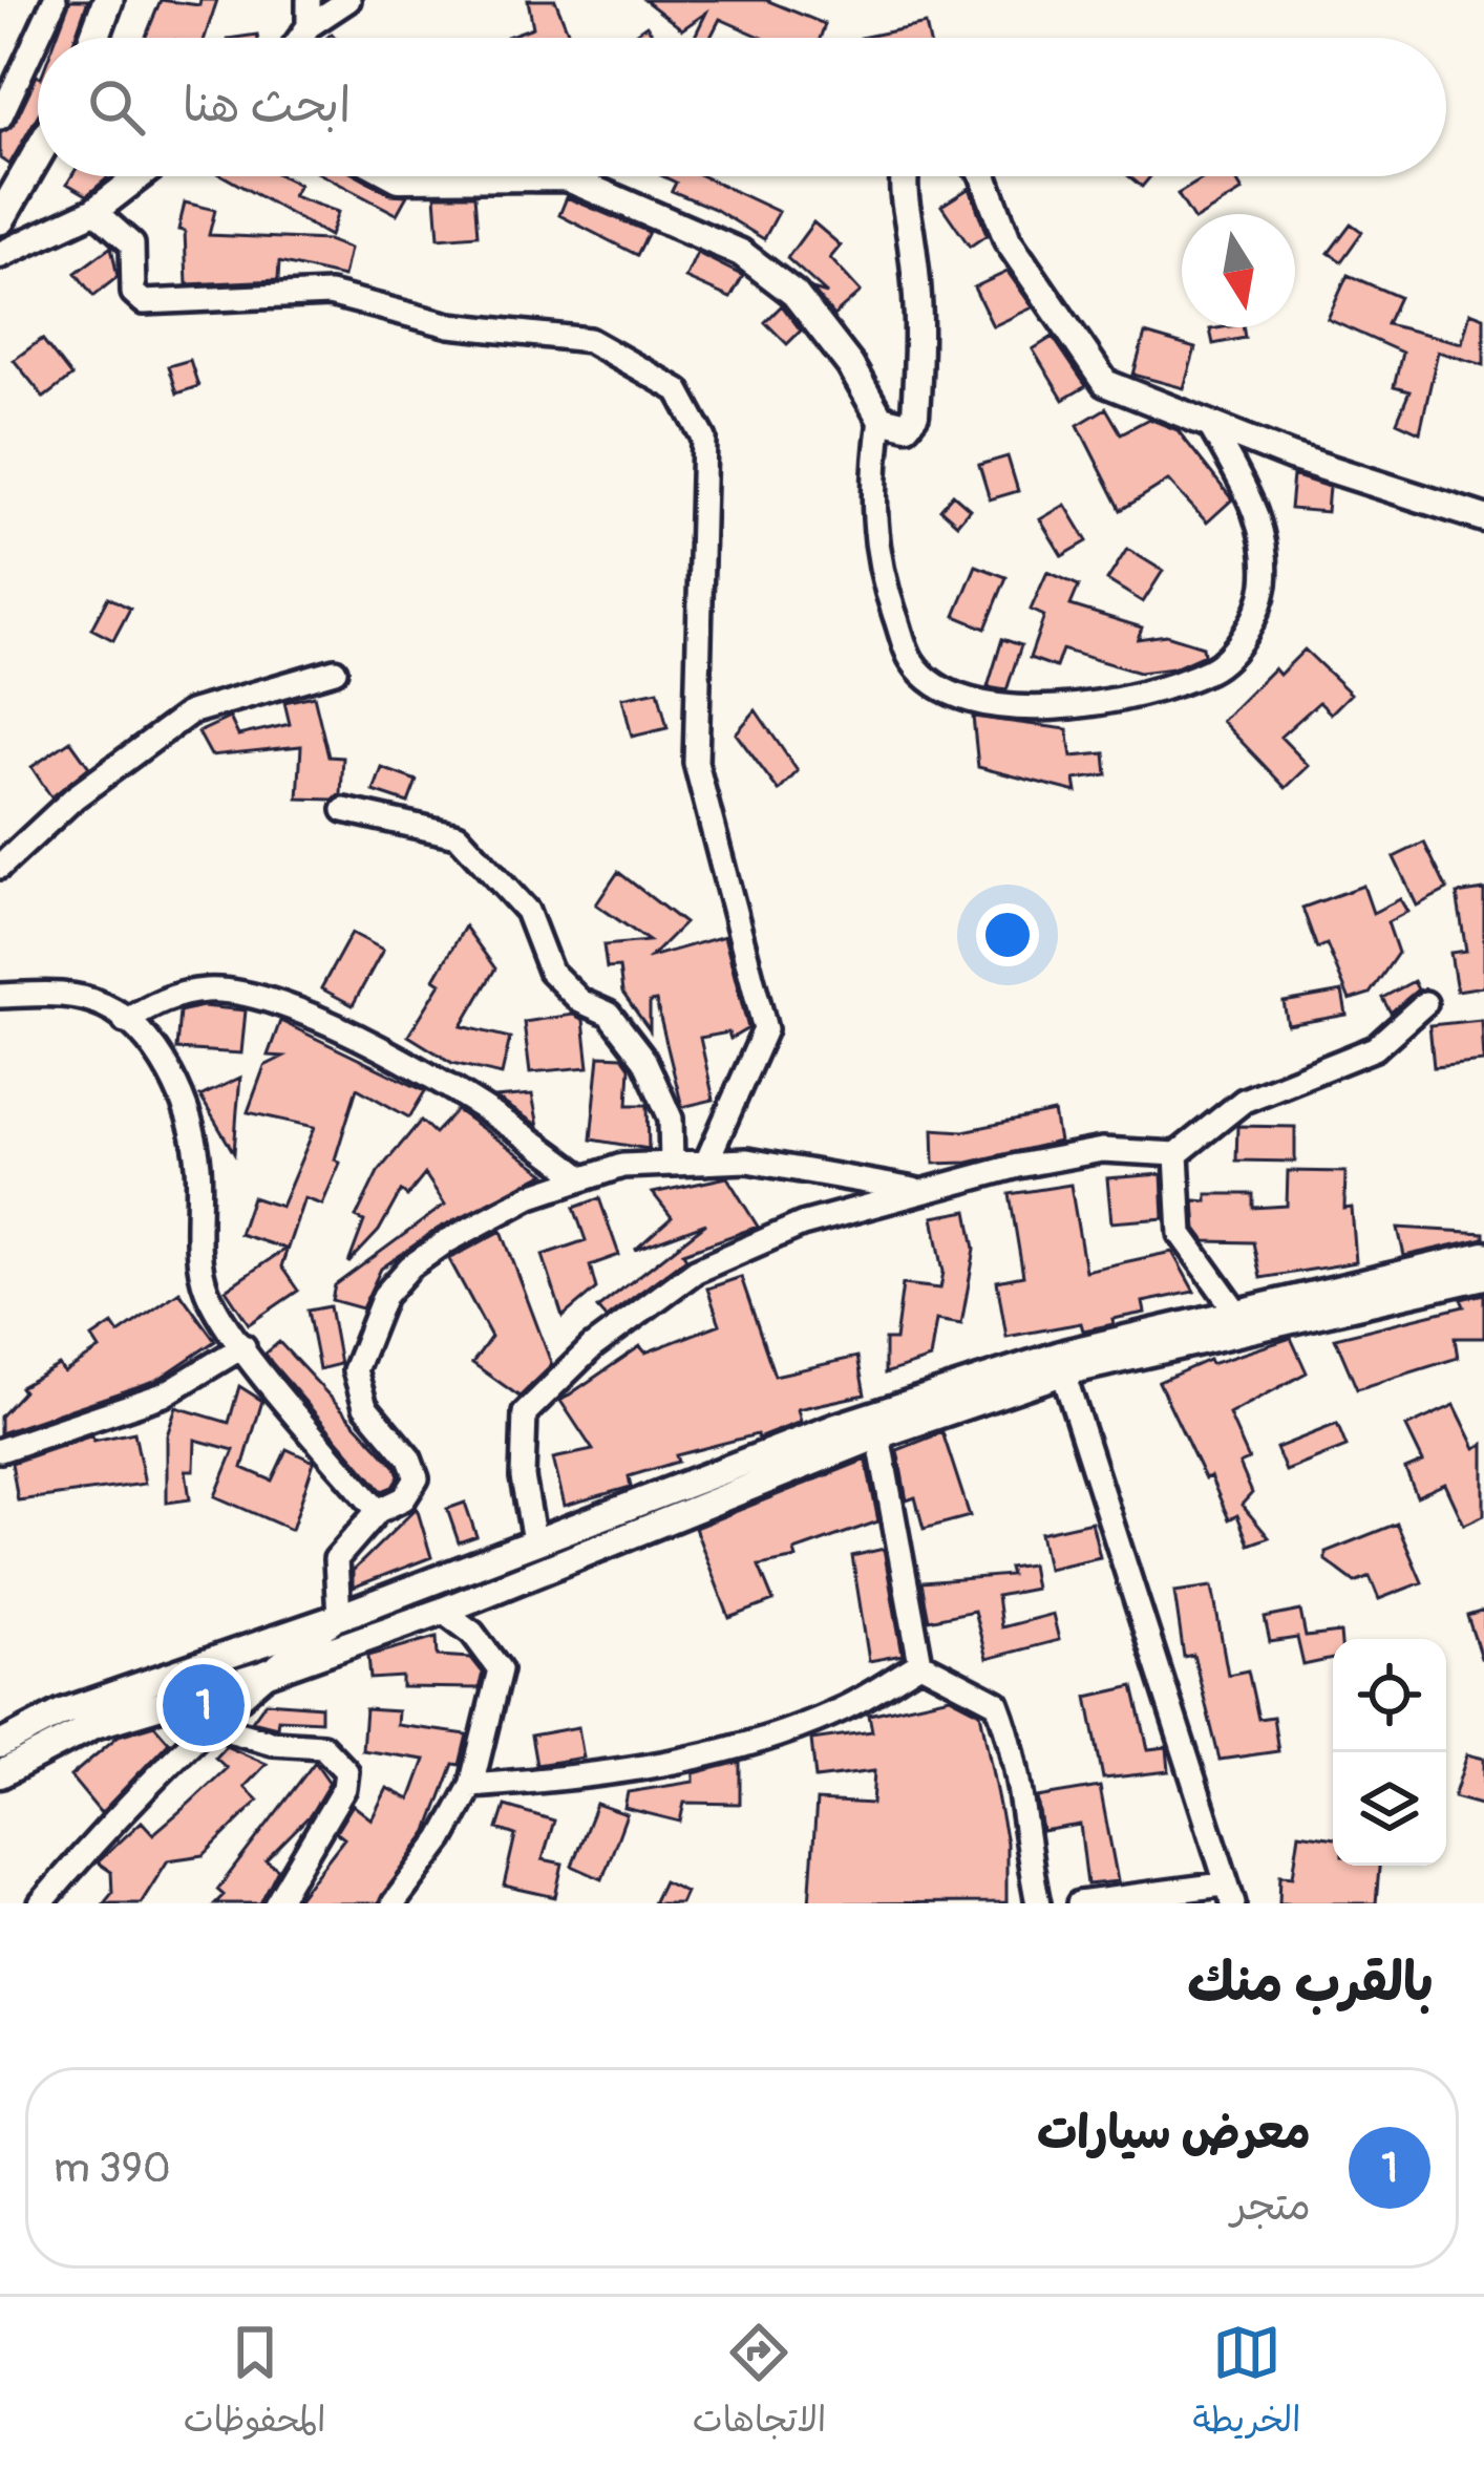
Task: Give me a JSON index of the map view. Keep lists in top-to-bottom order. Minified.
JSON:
{"north":"bottom","page":{"search":"ابحث هنا","pins":"1","heading":"بالقرب منك","list":[{"mark":"1","name":"معرض سيارات","note":"متجر","value":"390 m"}],"nav":["الخريطة","الاتجاهات","المحفوظات"]}}
